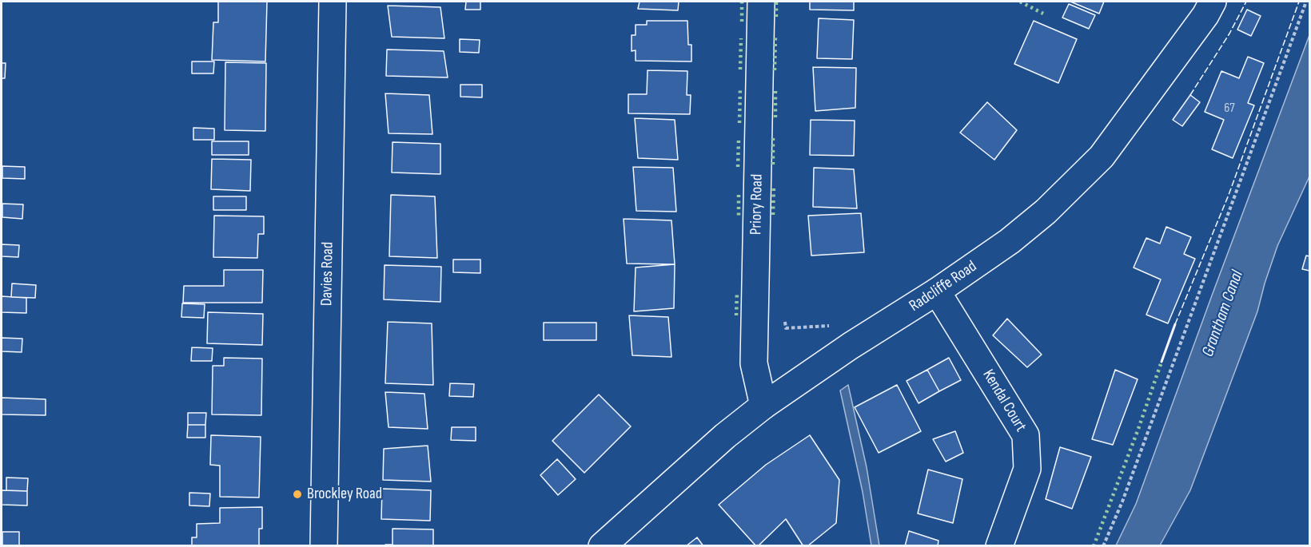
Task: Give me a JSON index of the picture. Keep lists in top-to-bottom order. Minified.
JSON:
{"streets":{"main road":["Priory Road","Davies Road","Radcliffe Road","Kendal Court"]},"crossings":[["Priory Road","Radcliffe Road"],["Radcliffe Road","Kendal Court"]],"water":["Grantham Canal"],"places":["Brockley Road"],"house_numbers":["67"]}
